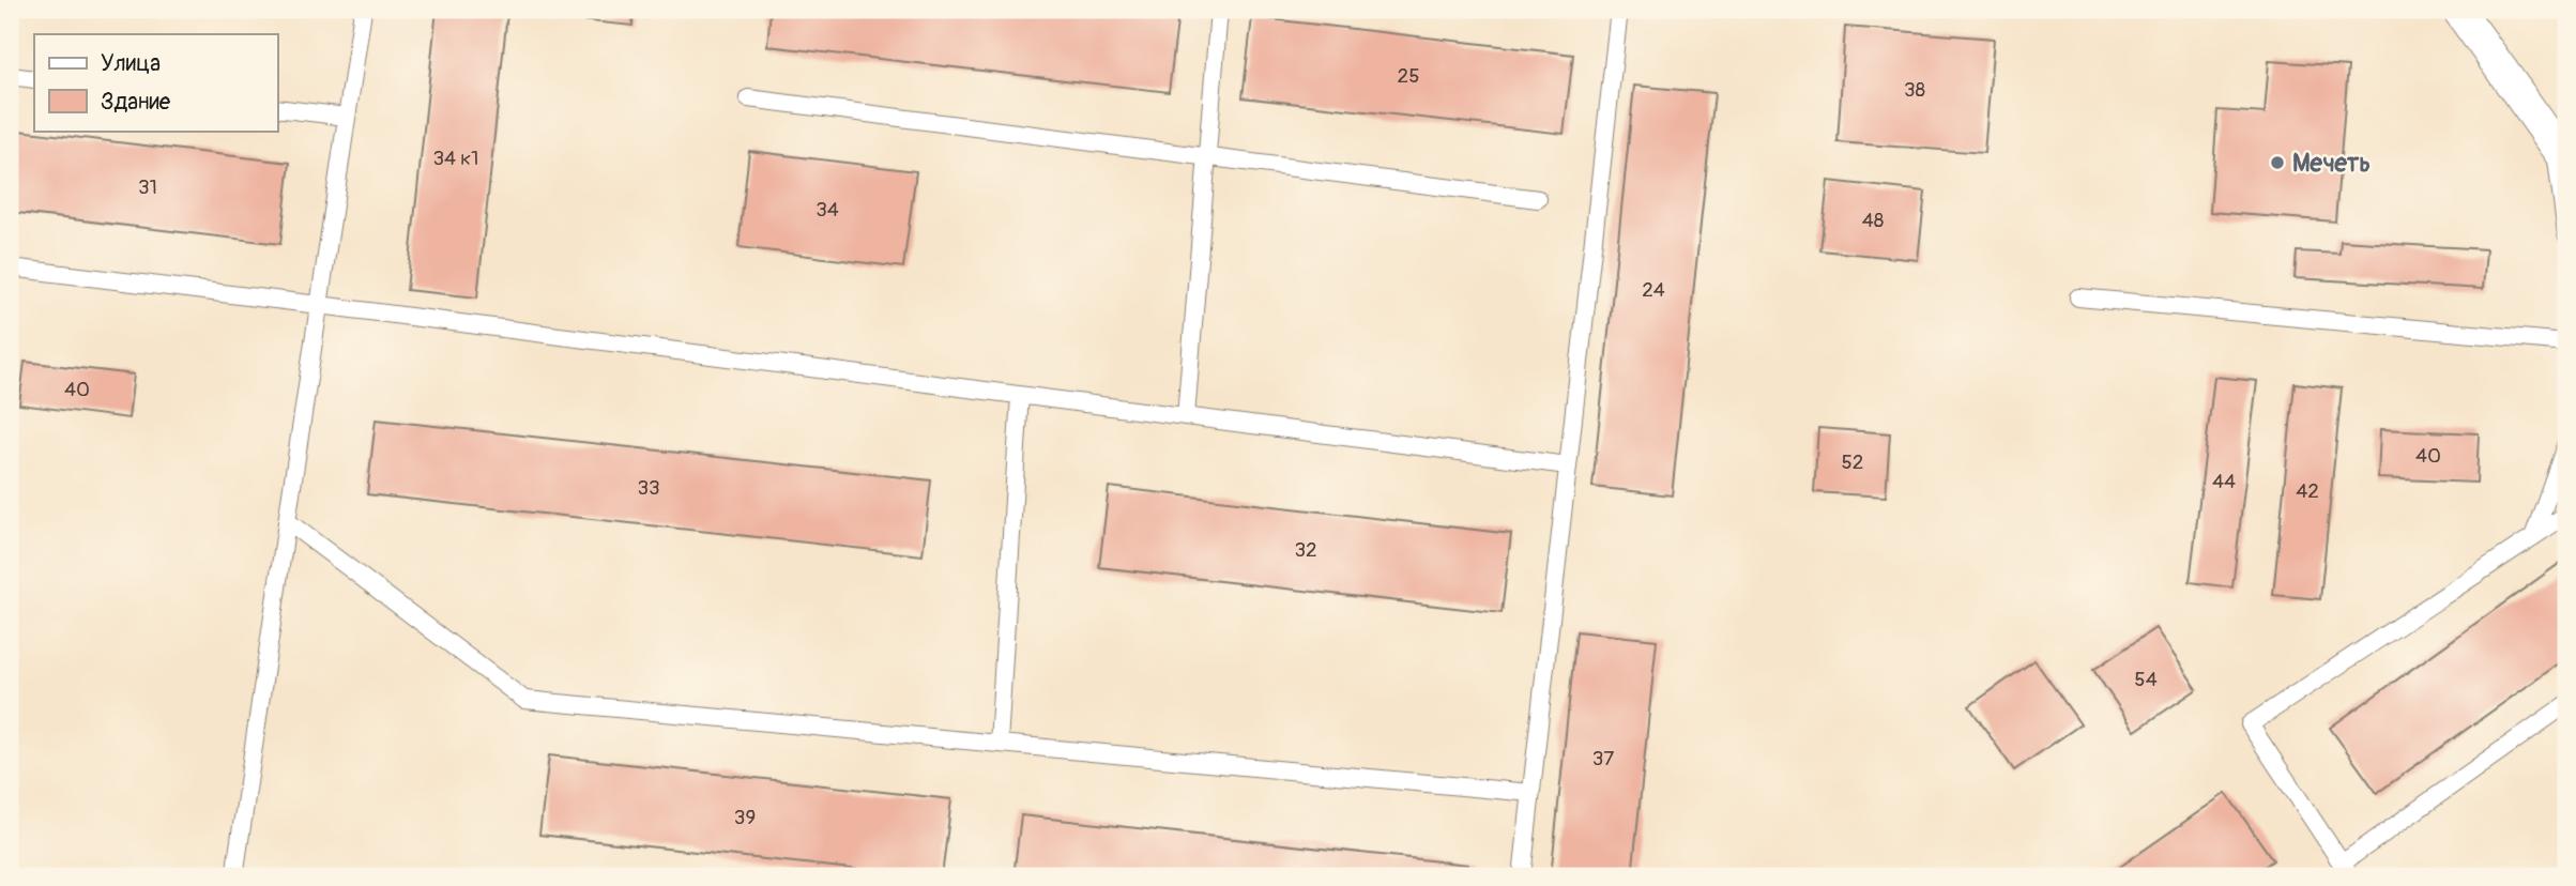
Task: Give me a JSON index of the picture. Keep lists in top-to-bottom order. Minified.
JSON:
{"places":["Мечеть"],"house_numbers":["25","38","34 к1","31","34","48","24","40","40","52","44","33","42","32","54","37","39"],"legend":["Улица","Здание"]}
